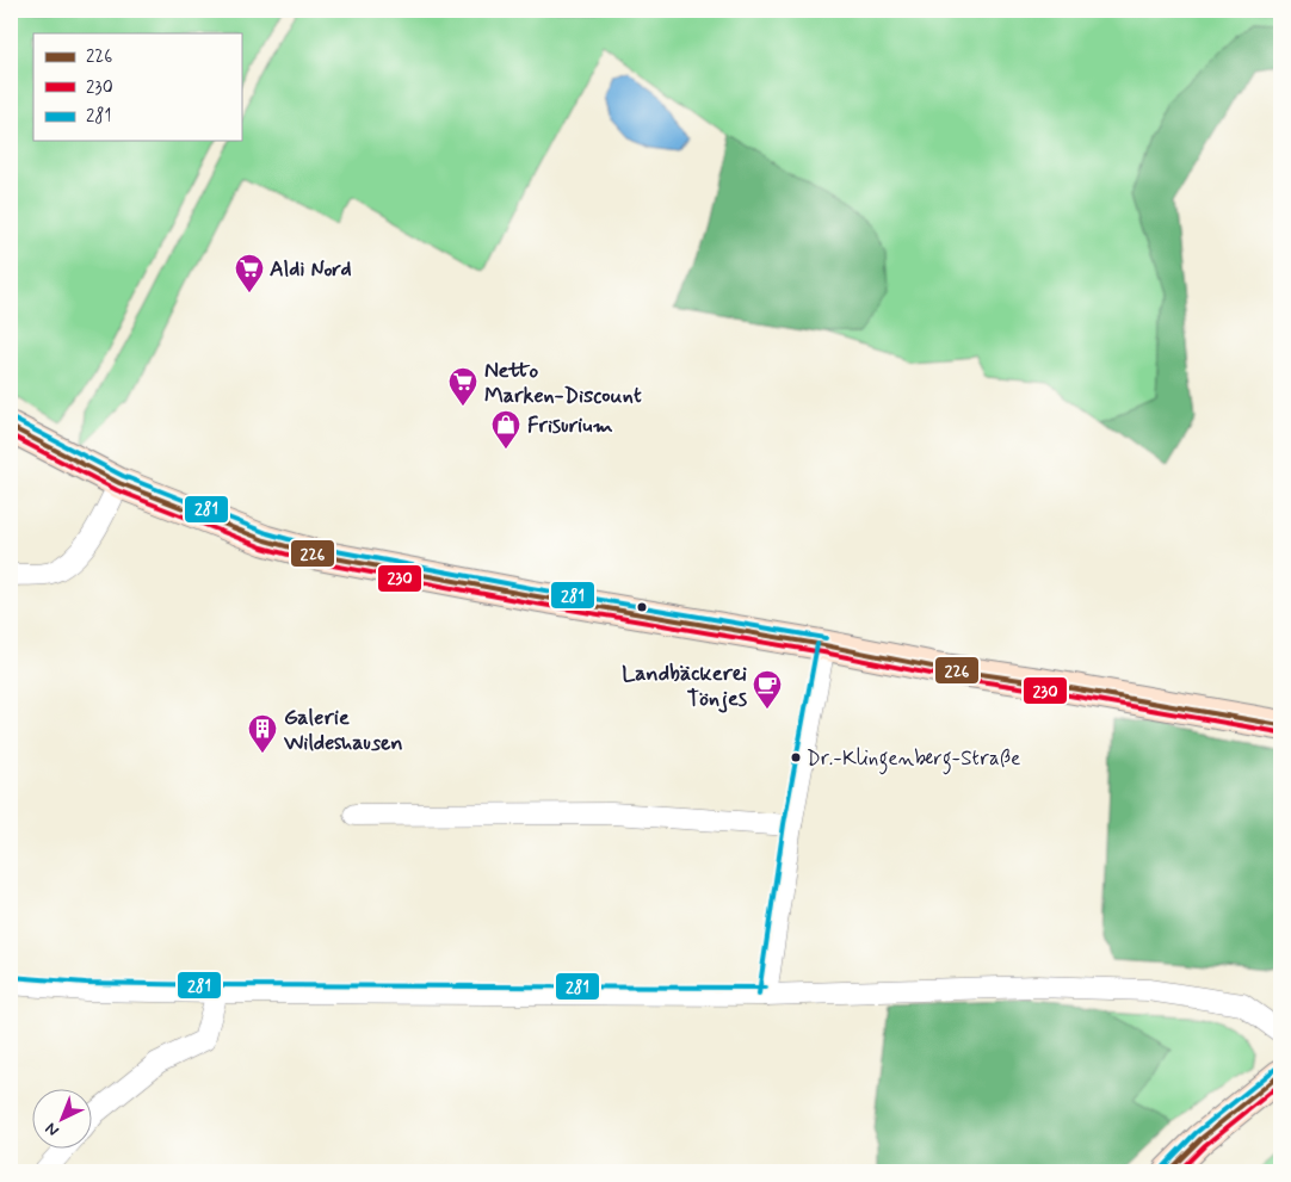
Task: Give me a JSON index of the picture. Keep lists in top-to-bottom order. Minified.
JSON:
{"places":{"supermarket":["Aldi Nord","Netto Marken-Discount"],"shop":["Frisurium"],"cafe":["Landbäckerei Tönjes"],"building":["Galerie Wildeshausen"],"other":["Dr.-Klingenberg-Straße"]},"lines":["transit line 281","transit line 226","transit line 230"],"legend":["226","230","281"],"north":"bottom left"}
